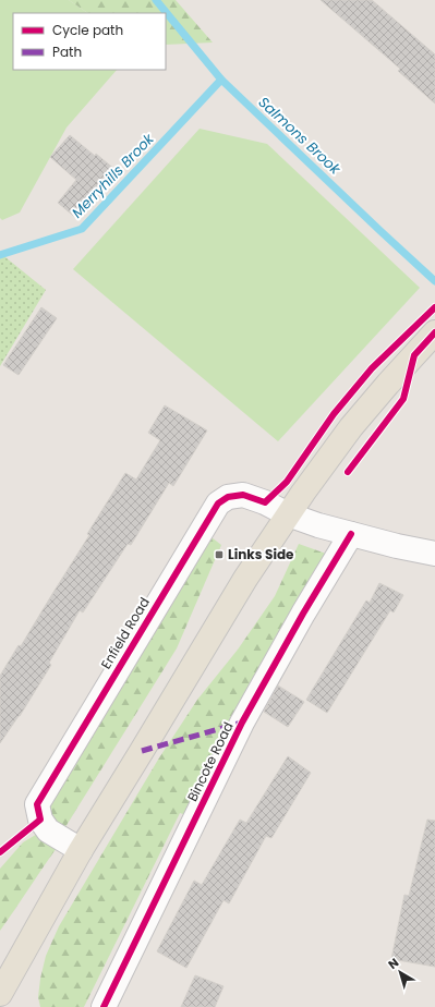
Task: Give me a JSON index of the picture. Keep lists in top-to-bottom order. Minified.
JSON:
{"streets":{"street":["Enfield Road","Bincote Road"]},"water":["Salmons Brook","Merryhills Brook"],"places":{"transit":["Links Side"]},"legend":["Cycle path","Path"],"north":"top left"}
